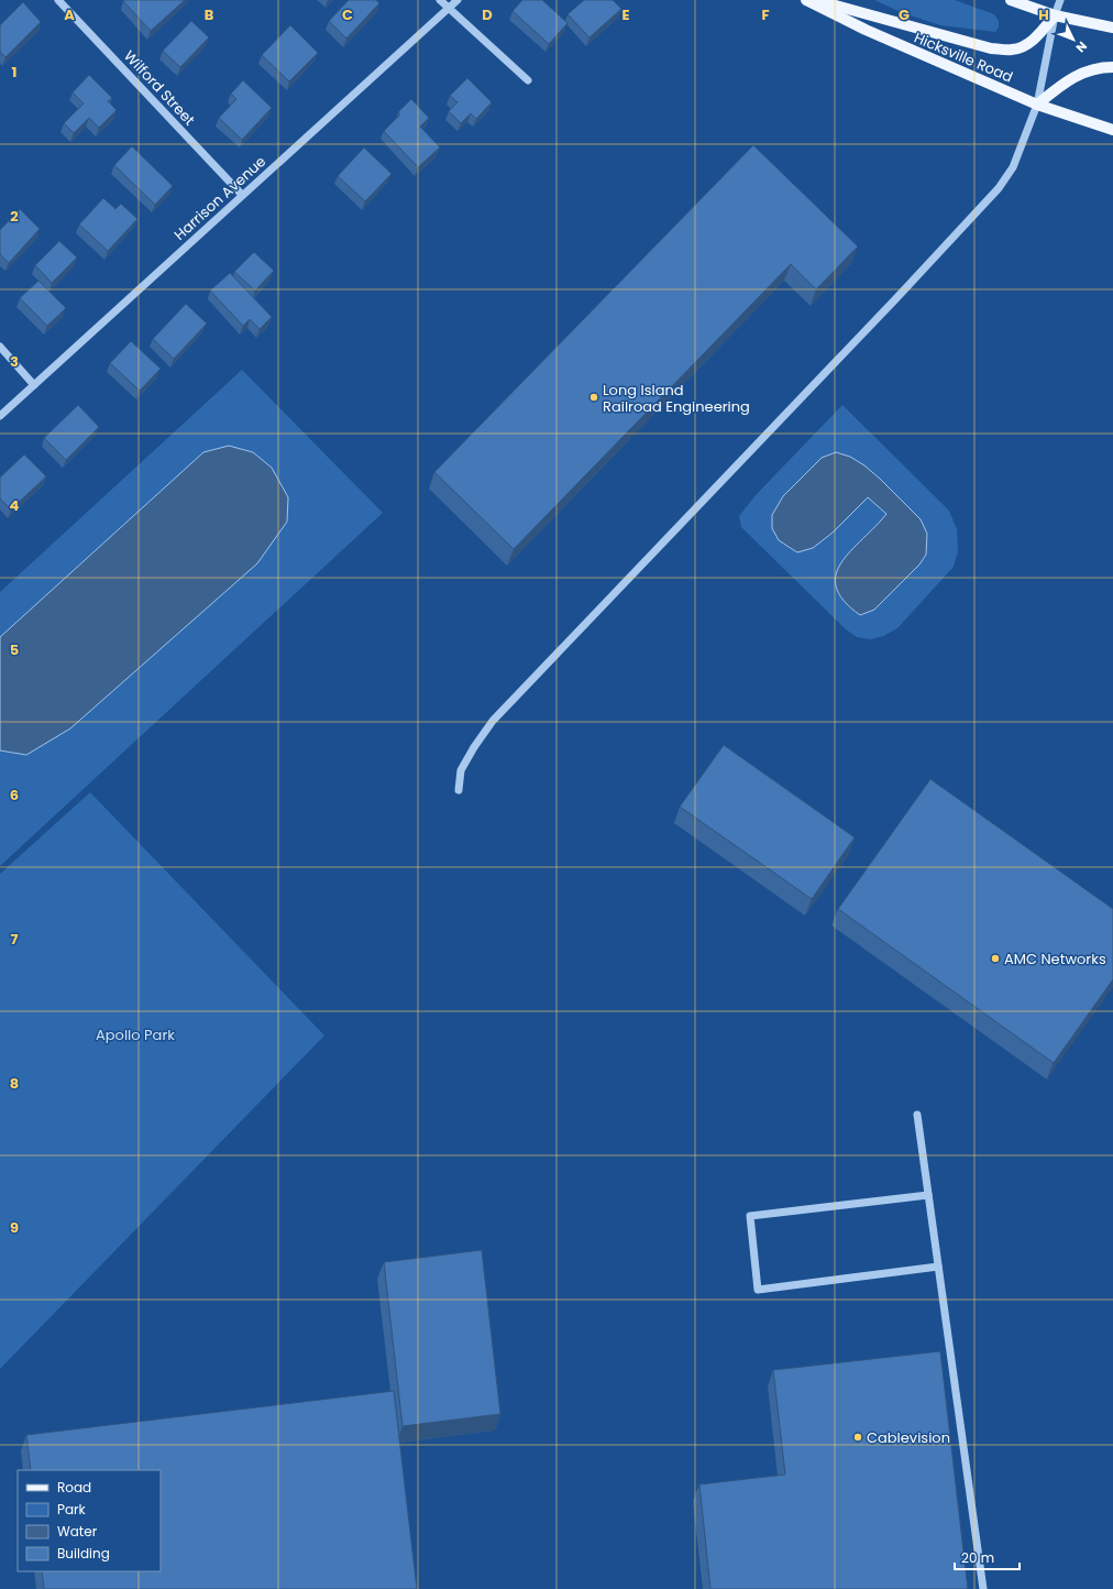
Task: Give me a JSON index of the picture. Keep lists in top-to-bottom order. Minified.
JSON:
{"streets":{"main road":["Hicksville Road"],"street":["Wilford Street","Harrison Avenue"]},"crossings":[["Wilford Street","Harrison Avenue"]],"parks":["Apollo Park"],"places":["Long Island Railroad Engineering","AMC Networks","Cablevision"],"legend":["Road","Park","Water","Building"],"scale_bar":"20 m","north":"bottom right","grid":{"columns":["A","B","C","D","E","F","G","H"],"rows":["1","2","3","4","5","6","7","8","9"]}}
